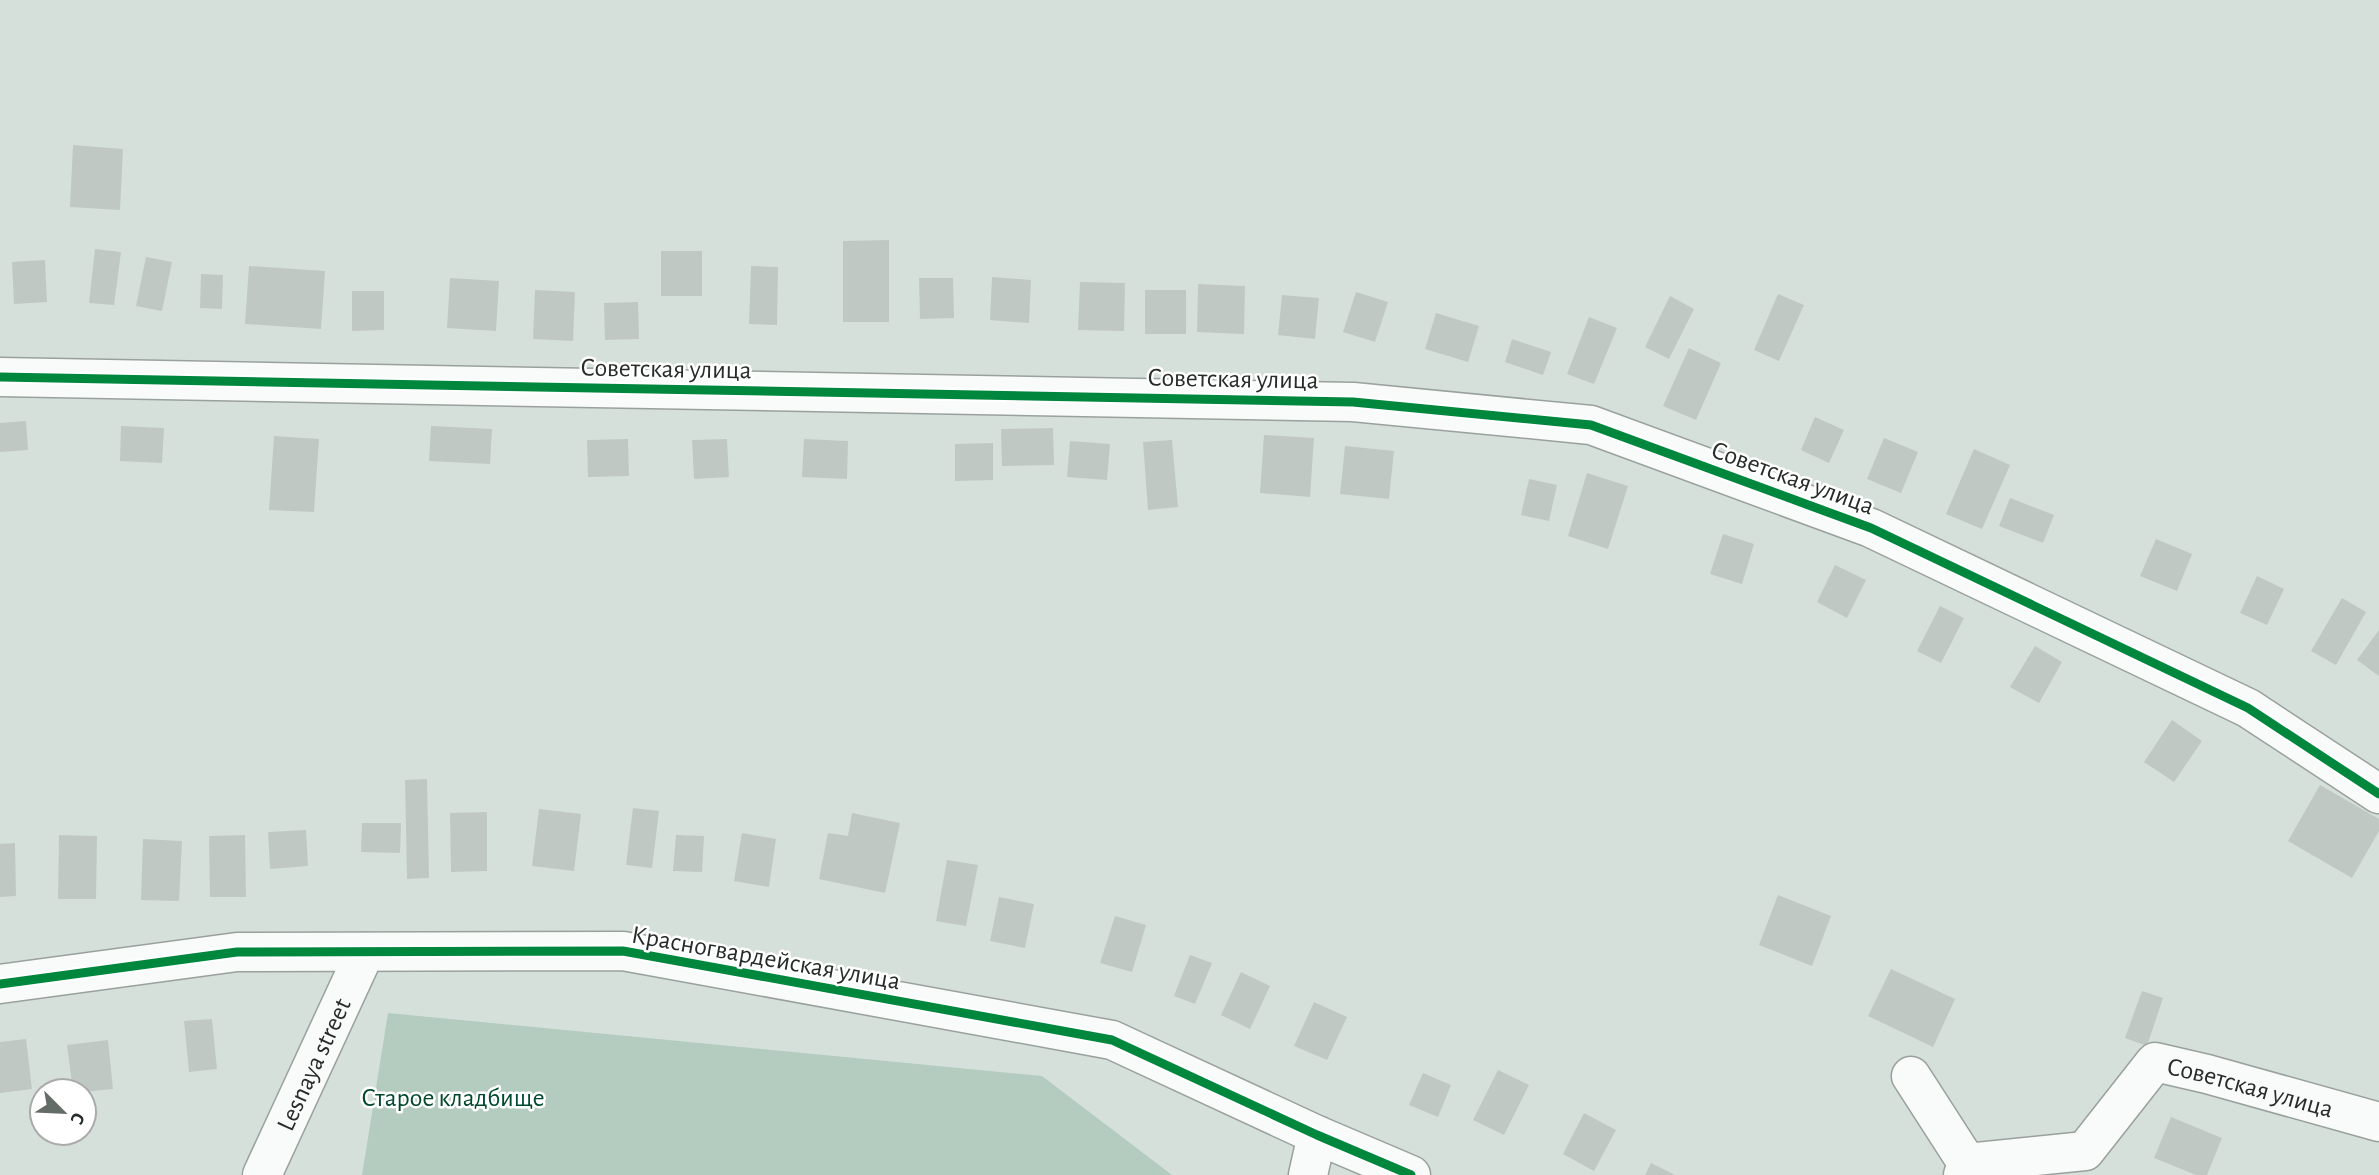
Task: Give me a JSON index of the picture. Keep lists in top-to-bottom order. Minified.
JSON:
{"streets":{"street":["Советская улица","Красногвардейская улица","Lesnaya street"]},"crossings":[["Красногвардейская улица","Lesnaya street"]],"parks":["Старое кладбище"],"north":"bottom right"}
